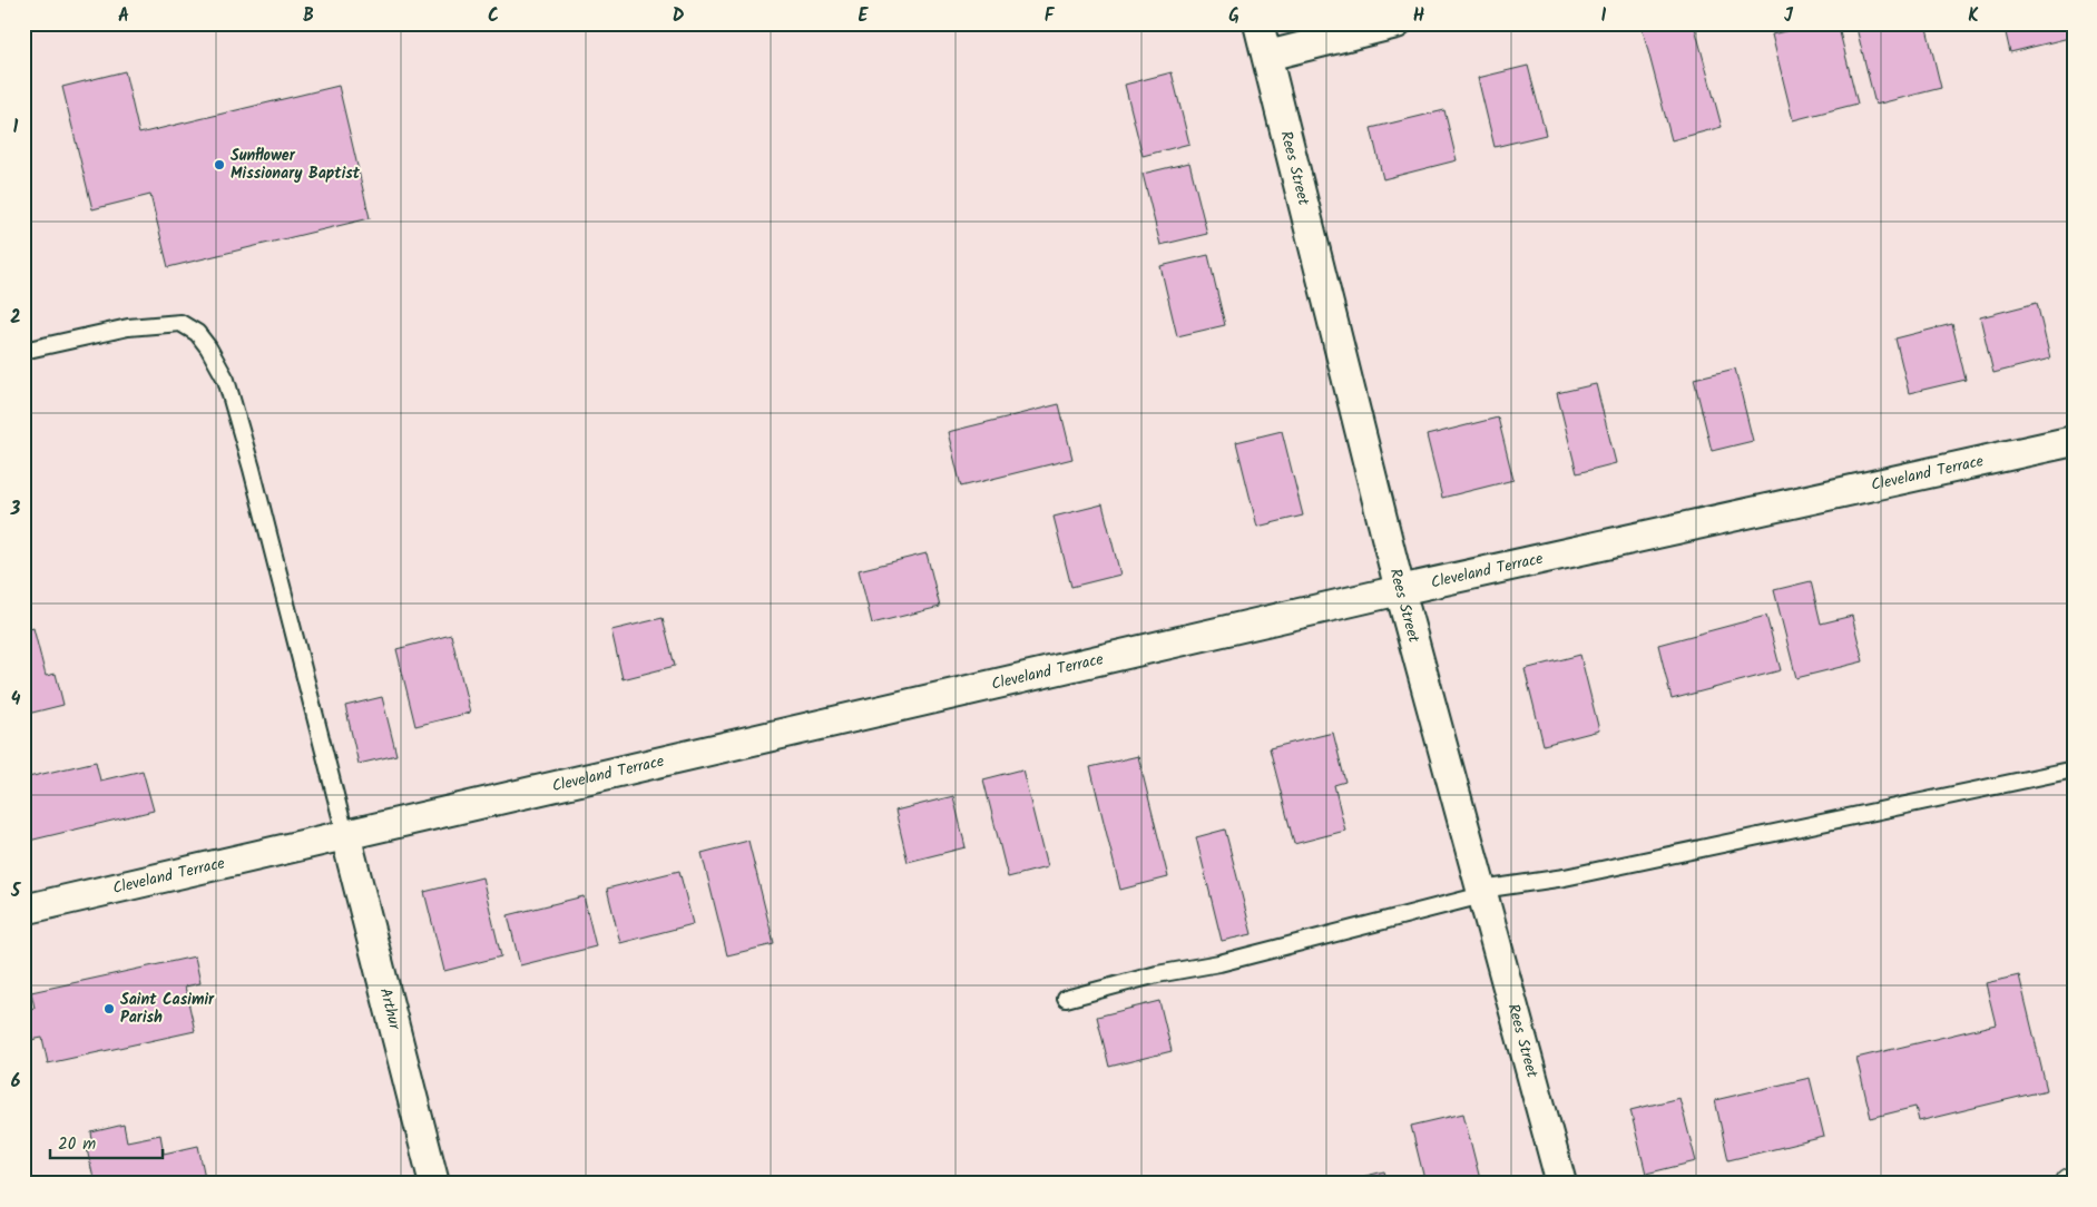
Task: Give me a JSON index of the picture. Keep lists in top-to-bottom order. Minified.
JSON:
{"streets":{"street":["Rees Street","Cleveland Terrace","Arthur"]},"crossings":[["Rees Street","Cleveland Terrace"],["Cleveland Terrace","Arthur"]],"places":["Sunflower Missionary Baptist","Saint Casimir Parish"],"scale_bar":"20 m","grid":{"columns":["A","B","C","D","E","F","G","H","I","J","K"],"rows":["1","2","3","4","5","6"]}}
